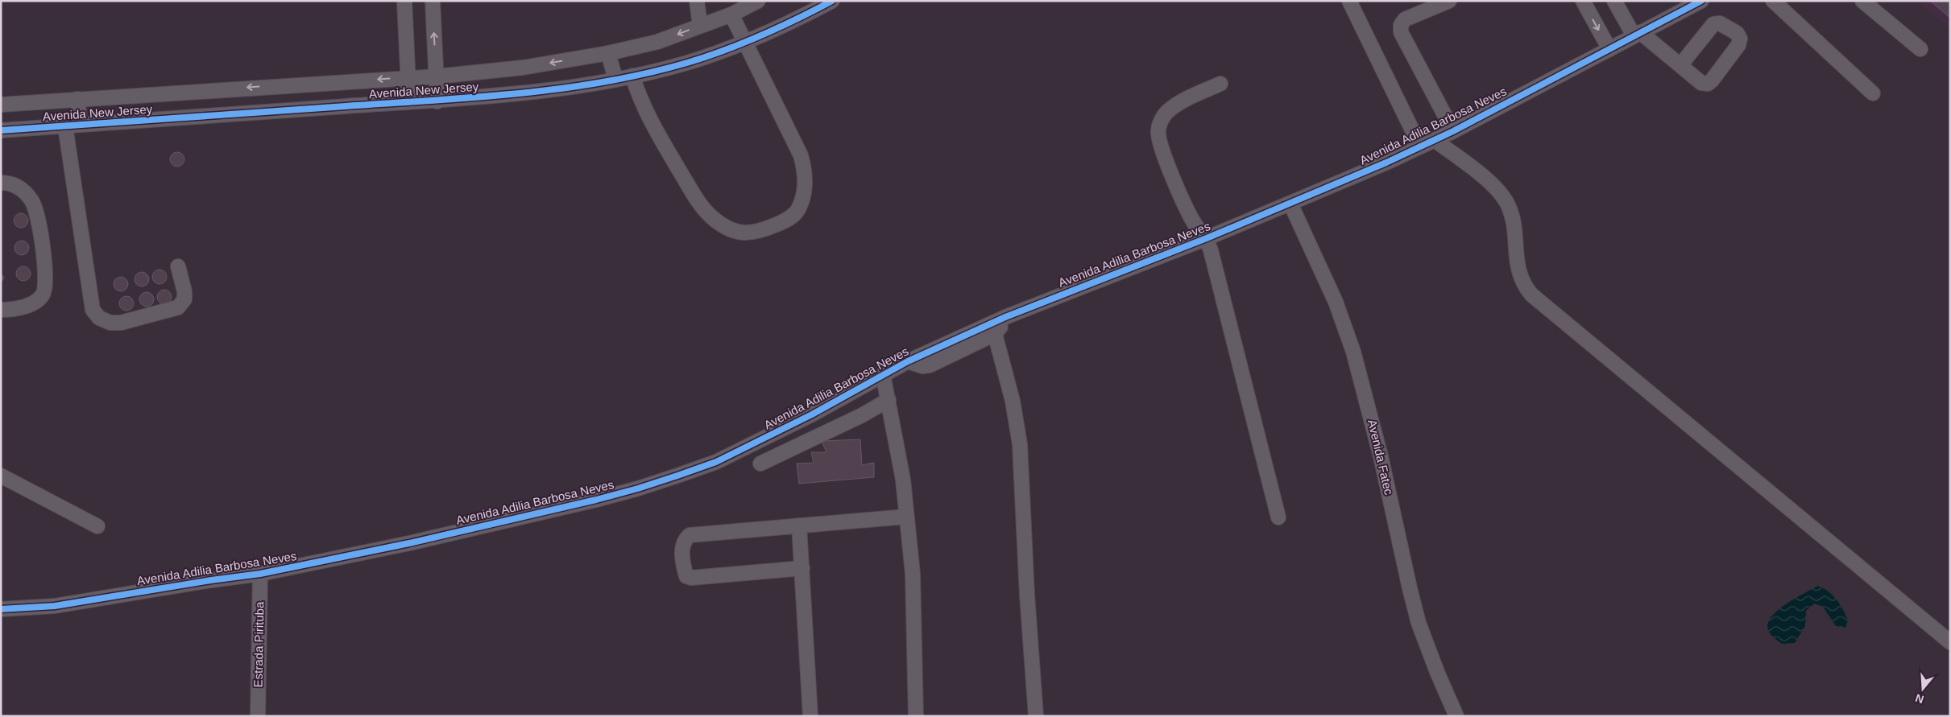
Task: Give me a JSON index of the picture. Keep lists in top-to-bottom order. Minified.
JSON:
{"streets":{"street":["Avenida New Jersey","Avenida Adilia Barbosa Neves","Avenida Fatec","Estrada Pirituba"]},"crossings":[["Avenida Adilia Barbosa Neves","Avenida Fatec"],["Avenida Adilia Barbosa Neves","Estrada Pirituba"]],"north":"bottom"}
